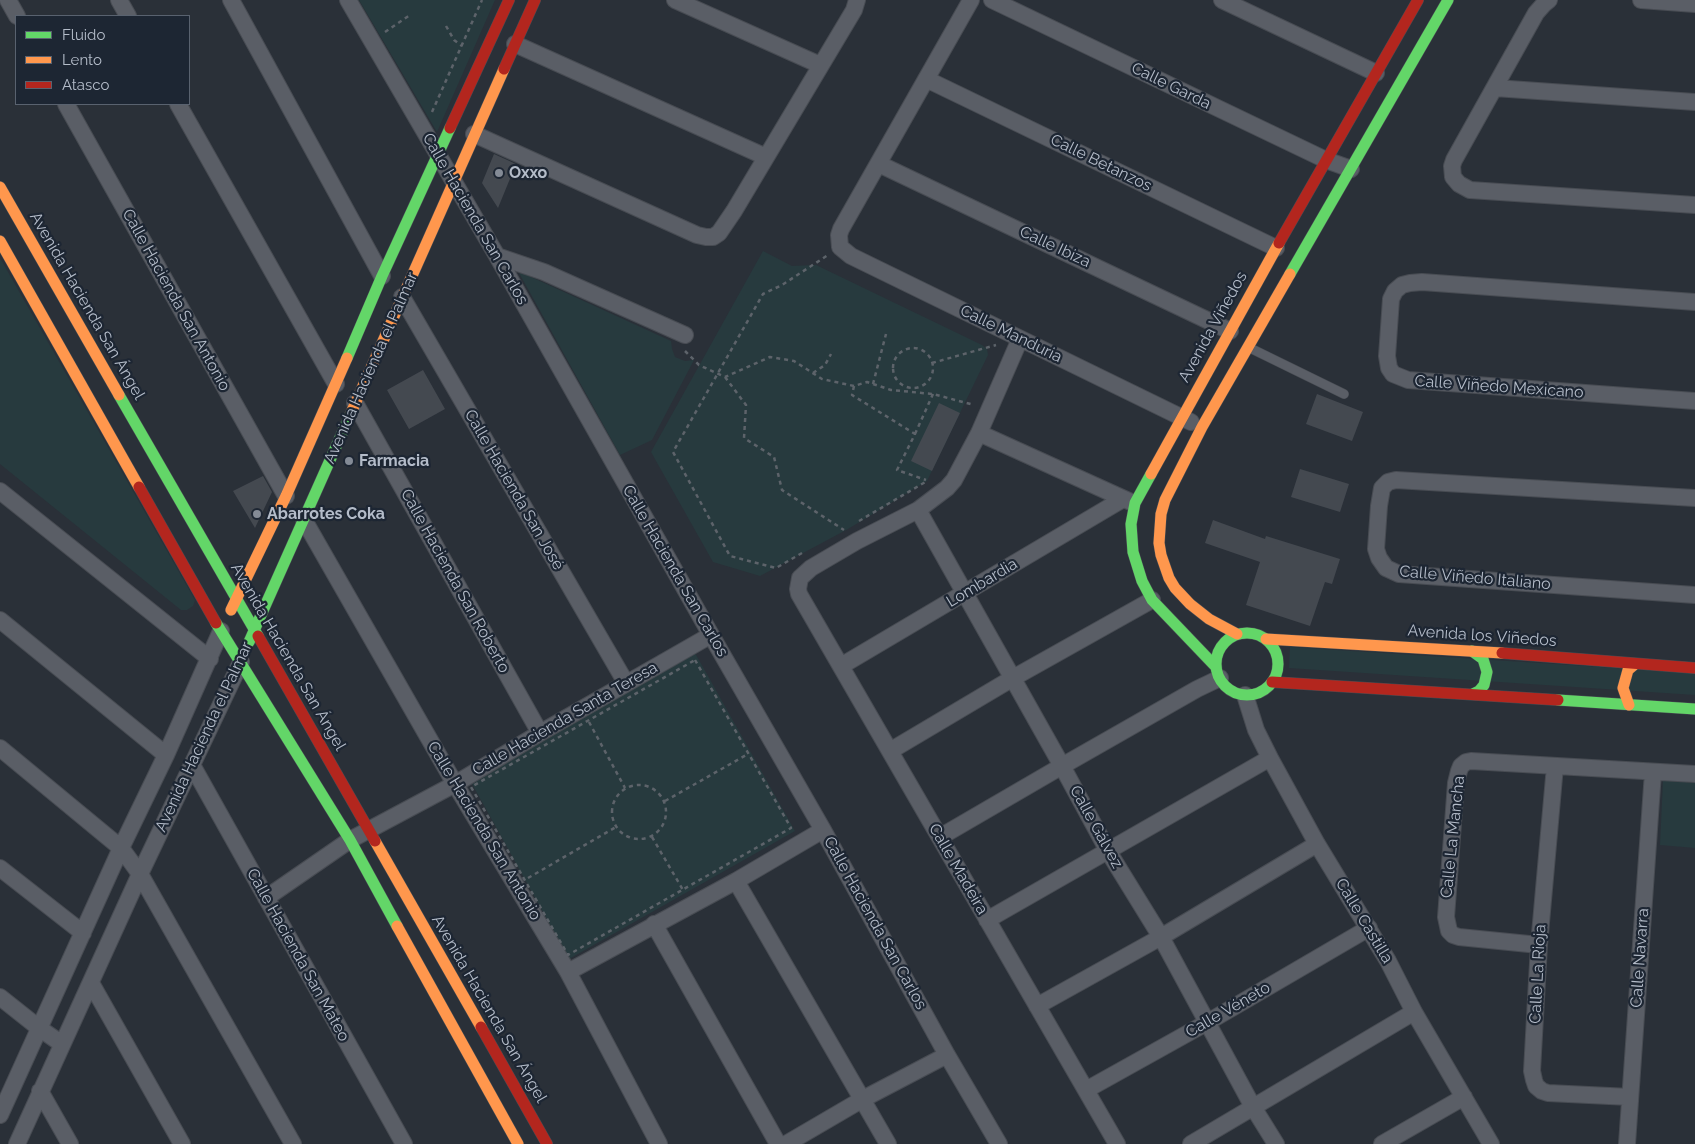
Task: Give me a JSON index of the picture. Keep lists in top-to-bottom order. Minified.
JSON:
{"streets":{"street":["Calle Garda","Calle Betanzos","Calle Hacienda San Carlos","Calle Ibiza","Calle Hacienda San Antonio","Avenida Hacienda San Ángel","Avenida Viñedos","Calle Manduria","Avenida Hacienda el Palmar","Calle Viñedo Mexicano","Calle Hacienda San José","Calle Viñedo Italiano","Calle Hacienda San Roberto","Lombardia","Avenida los Viñedos","Calle Hacienda Santa Teresa","Calle Gálvez","Calle La Mancha","Calle Madeira","Calle Castilla","Calle Hacienda San Mateo","Calle Navarra","Calle La Rioja","Calle Véneto"]},"crossings":[["Calle Garda","Avenida Viñedos"],["Calle Betanzos","Avenida Viñedos"],["Calle Hacienda San Carlos","Avenida Hacienda el Palmar"],["Calle Hacienda San Carlos","Calle Hacienda Santa Teresa"],["Calle Ibiza","Avenida Viñedos"],["Calle Hacienda San Antonio","Avenida Hacienda el Palmar"],["Calle Hacienda San Antonio","Calle Hacienda Santa Teresa"],["Avenida Hacienda San Ángel","Avenida Hacienda el Palmar"],["Avenida Hacienda San Ángel","Calle Hacienda Santa Teresa"],["Avenida Viñedos","Calle Manduria"],["Avenida Viñedos","Lombardia"],["Avenida Viñedos","Avenida los Viñedos"],["Avenida Viñedos","Calle Castilla"],["Avenida Hacienda el Palmar","Calle Hacienda San José"],["Avenida Hacienda el Palmar","Calle Hacienda San Roberto"],["Avenida Hacienda el Palmar","Calle Hacienda San Mateo"],["Calle Hacienda San José","Calle Hacienda Santa Teresa"],["Calle Hacienda San Roberto","Calle Hacienda Santa Teresa"],["Lombardia","Calle Gálvez"],["Lombardia","Calle Madeira"],["Avenida los Viñedos","Calle Castilla"],["Calle Hacienda Santa Teresa","Calle Hacienda San Mateo"],["Calle Gálvez","Calle Madeira"],["Calle Gálvez","Calle Véneto"],["Calle La Mancha","Calle Navarra"],["Calle La Mancha","Calle La Rioja"],["Calle Madeira","Calle Véneto"],["Calle Castilla","Calle Véneto"],["Calle Navarra","Calle La Rioja"]],"places":["Oxxo","Farmacia","Abarrotes Coka"],"legend":["Fluido","Lento","Atasco"]}
